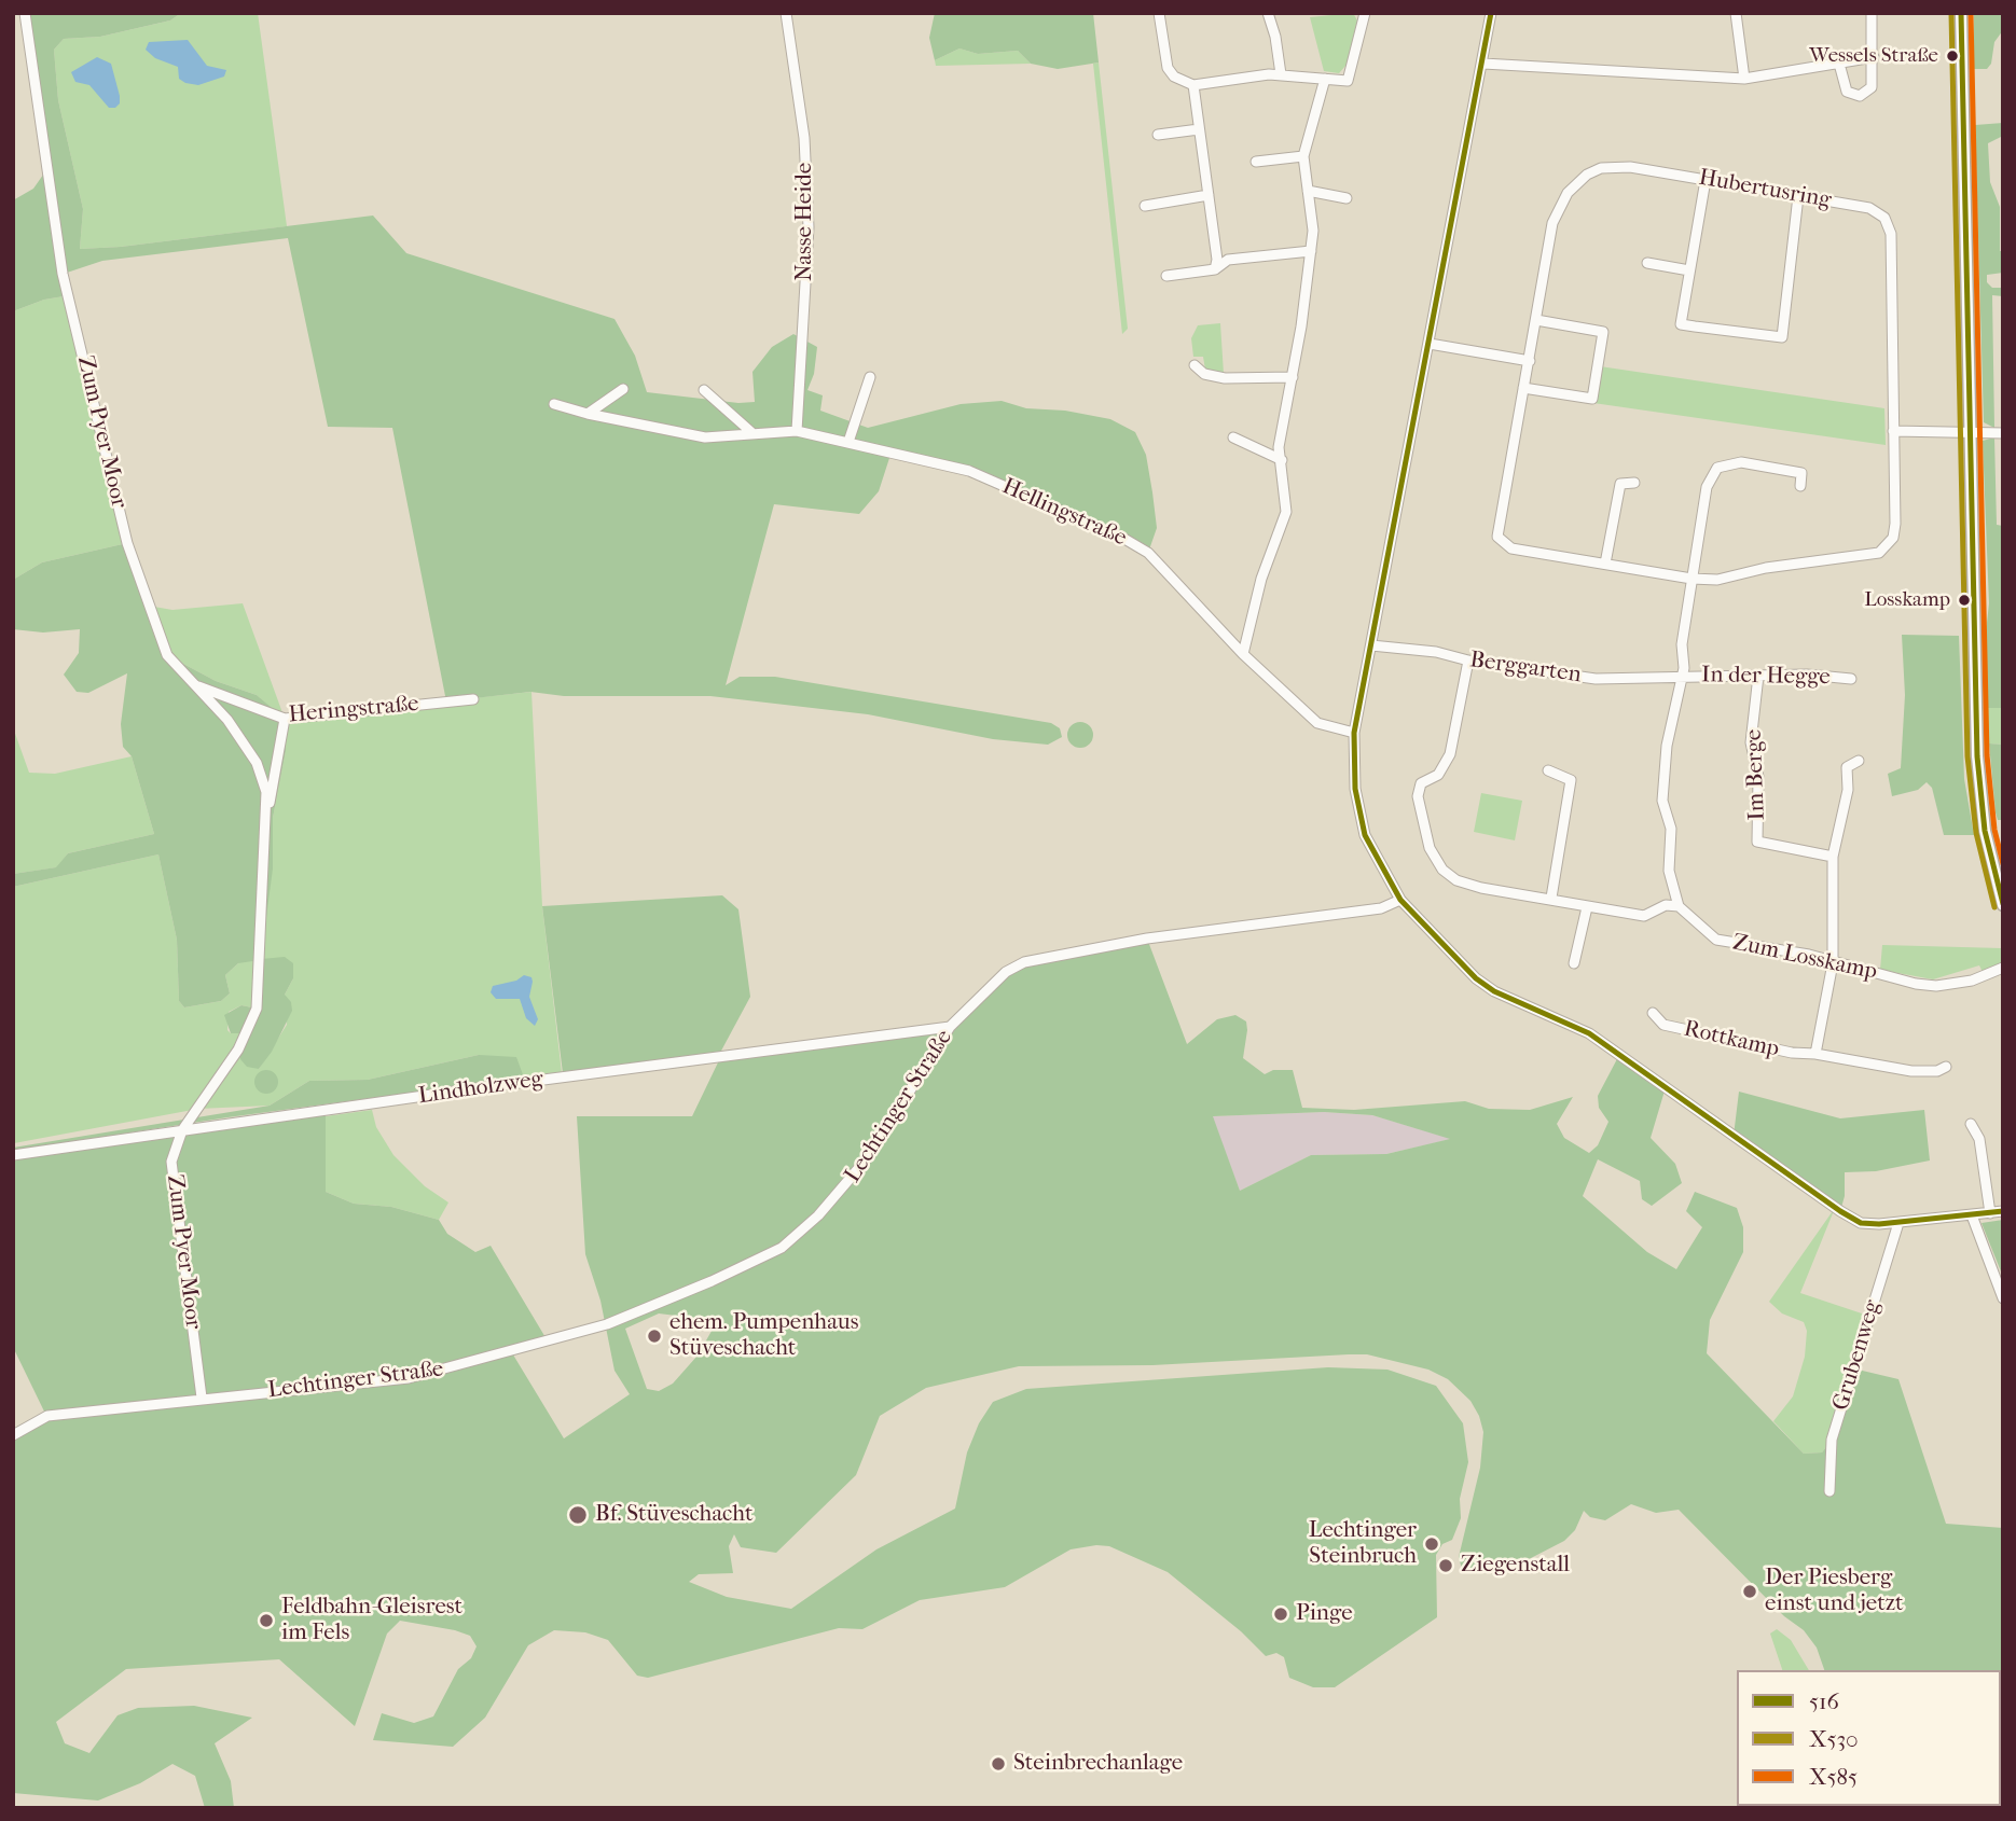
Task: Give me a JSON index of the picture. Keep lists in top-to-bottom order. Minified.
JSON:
{"streets":{"street":["Hubertusring","Nasse Heide","Zum Pyer Moor","Hellingstraße","Berggarten","In der Hegge","Heringstraße","Im Berge","Zum Losskamp","Rottkamp","Lindholzweg","Lechtinger Straße","Grubenweg"]},"crossings":[["Nasse Heide","Hellingstraße"],["Zum Pyer Moor","Heringstraße"],["Zum Pyer Moor","Lindholzweg"],["Zum Pyer Moor","Lechtinger Straße"],["Berggarten","In der Hegge"],["In der Hegge","Im Berge"],["Lindholzweg","Lechtinger Straße"]],"places":["Wessels Straße","Losskamp","ehem. Pumpenhaus Stüveschacht","Bf. Stüveschacht","Lechtinger Steinbruch","Ziegenstall","Der Piesberg einst und jetzt","Pinge","Feldbahn-Gleisrest im Fels","Steinbrechanlage"],"lines":["transit line 516","transit line X530","transit line X585"],"legend":["516","X530","X585"]}
